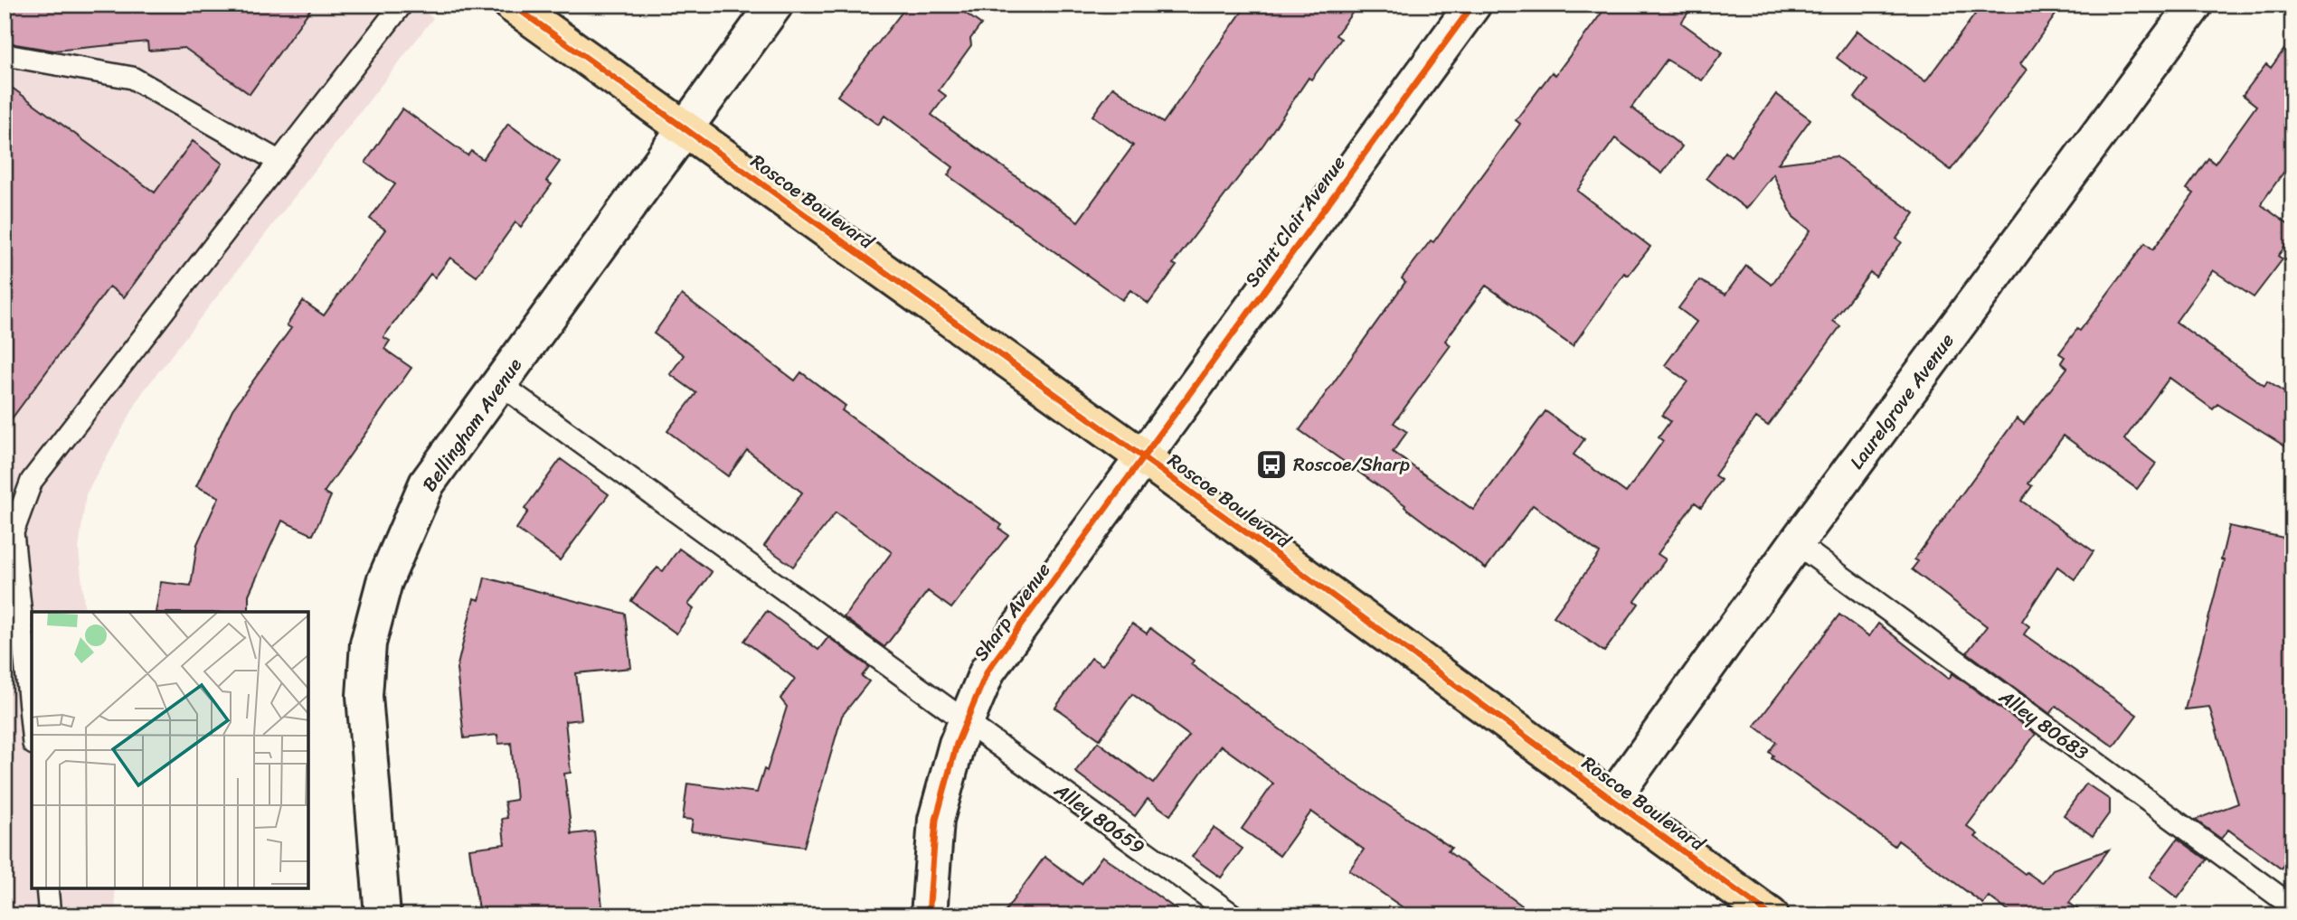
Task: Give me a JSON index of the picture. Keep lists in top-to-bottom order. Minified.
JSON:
{"streets":{"main road":["Roscoe Boulevard"],"street":["Saint Clair Avenue","Laurelgrove Avenue","Bellingham Avenue","Sharp Avenue"],"lane":["Alley 80683","Alley 80659"]},"crossings":[["Roscoe Boulevard","Saint Clair Avenue"],["Roscoe Boulevard","Laurelgrove Avenue"],["Roscoe Boulevard","Bellingham Avenue"],["Roscoe Boulevard","Sharp Avenue"],["Saint Clair Avenue","Sharp Avenue"],["Laurelgrove Avenue","Alley 80683"],["Bellingham Avenue","Alley 80659"],["Sharp Avenue","Alley 80659"]],"places":{"bus stop":["Roscoe/Sharp"]}}
